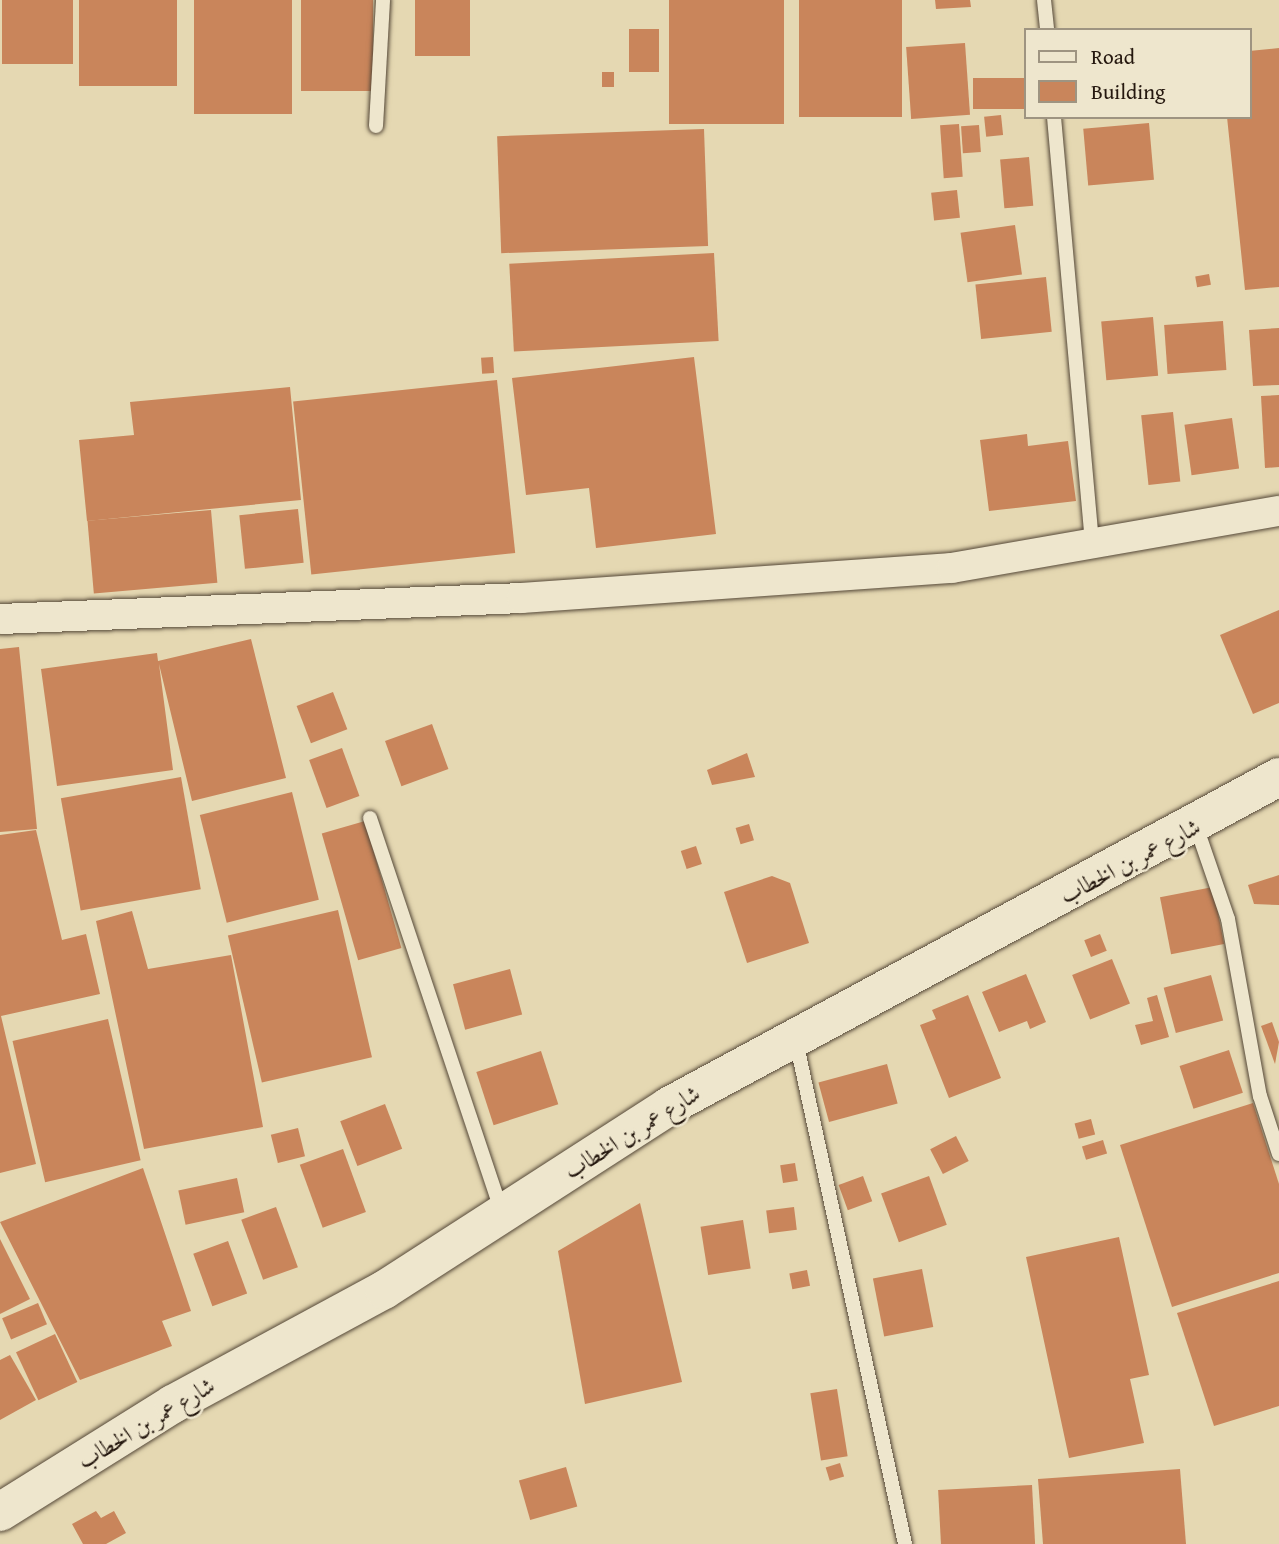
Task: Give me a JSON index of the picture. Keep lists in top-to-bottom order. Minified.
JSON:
{"streets":{"main road":["شارع عمر بن الخطاب"]},"legend":["Road","Building"]}
